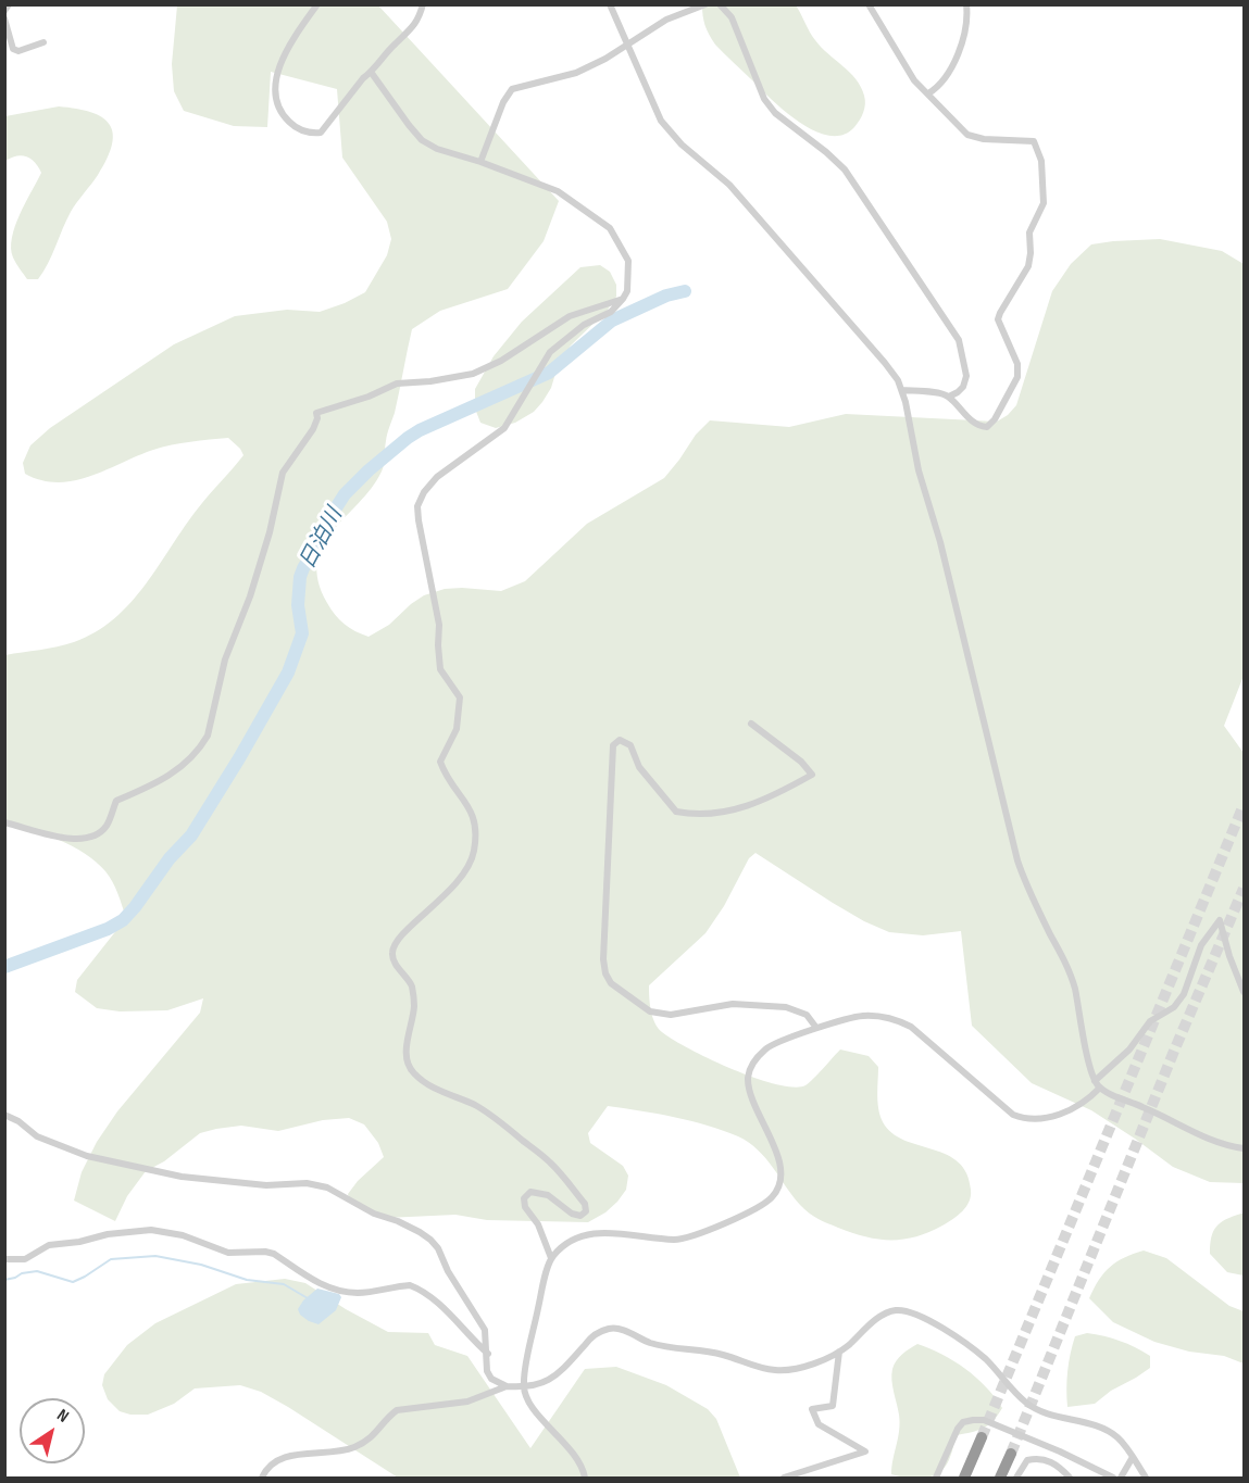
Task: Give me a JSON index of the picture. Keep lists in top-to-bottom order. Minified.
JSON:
{"water":["日泊川"],"north":"top right"}
